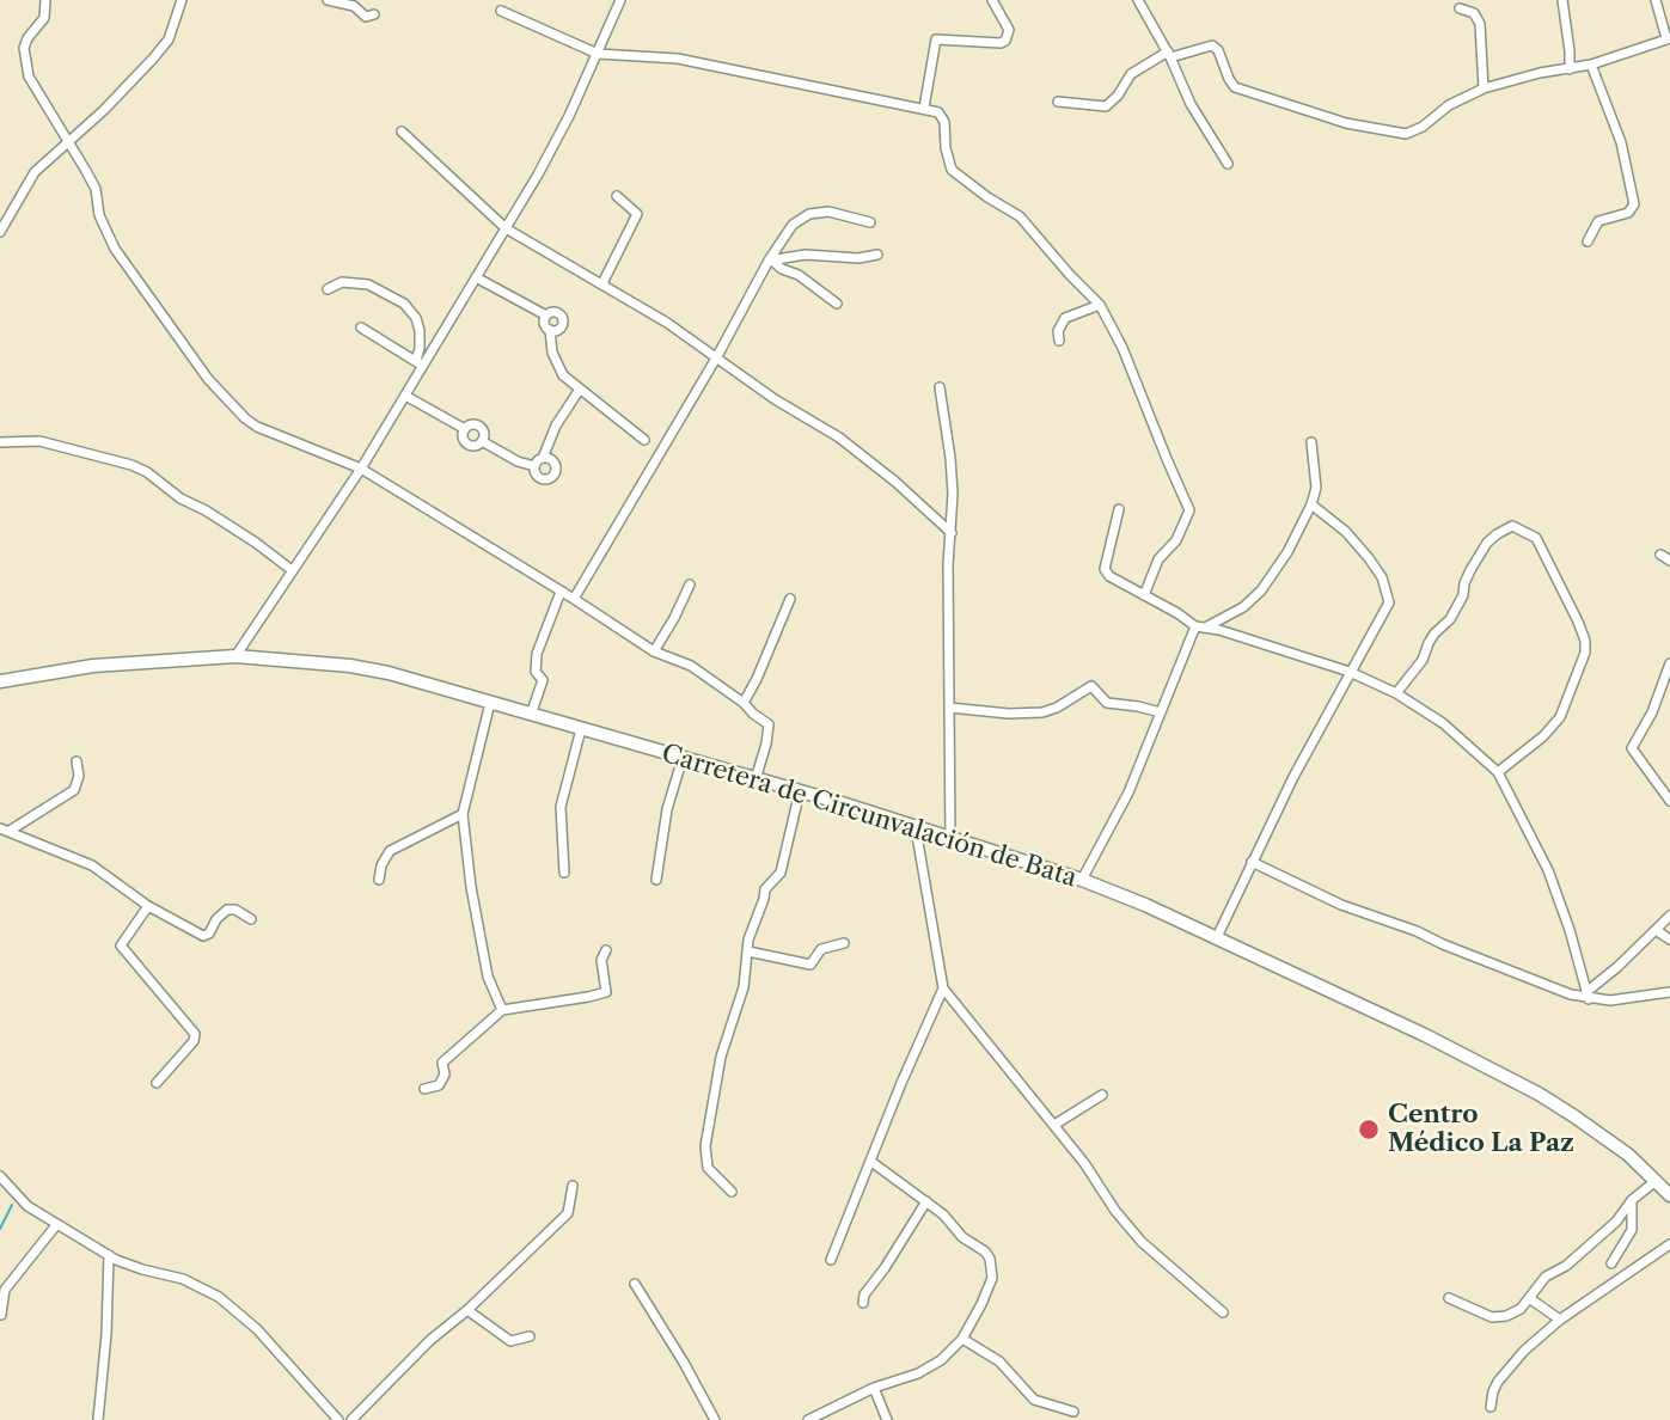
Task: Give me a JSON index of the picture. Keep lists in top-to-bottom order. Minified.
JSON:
{"streets":{"main road":["Carretera de Circunvalación de Bata"]},"places":["Centro Médico La Paz"]}
